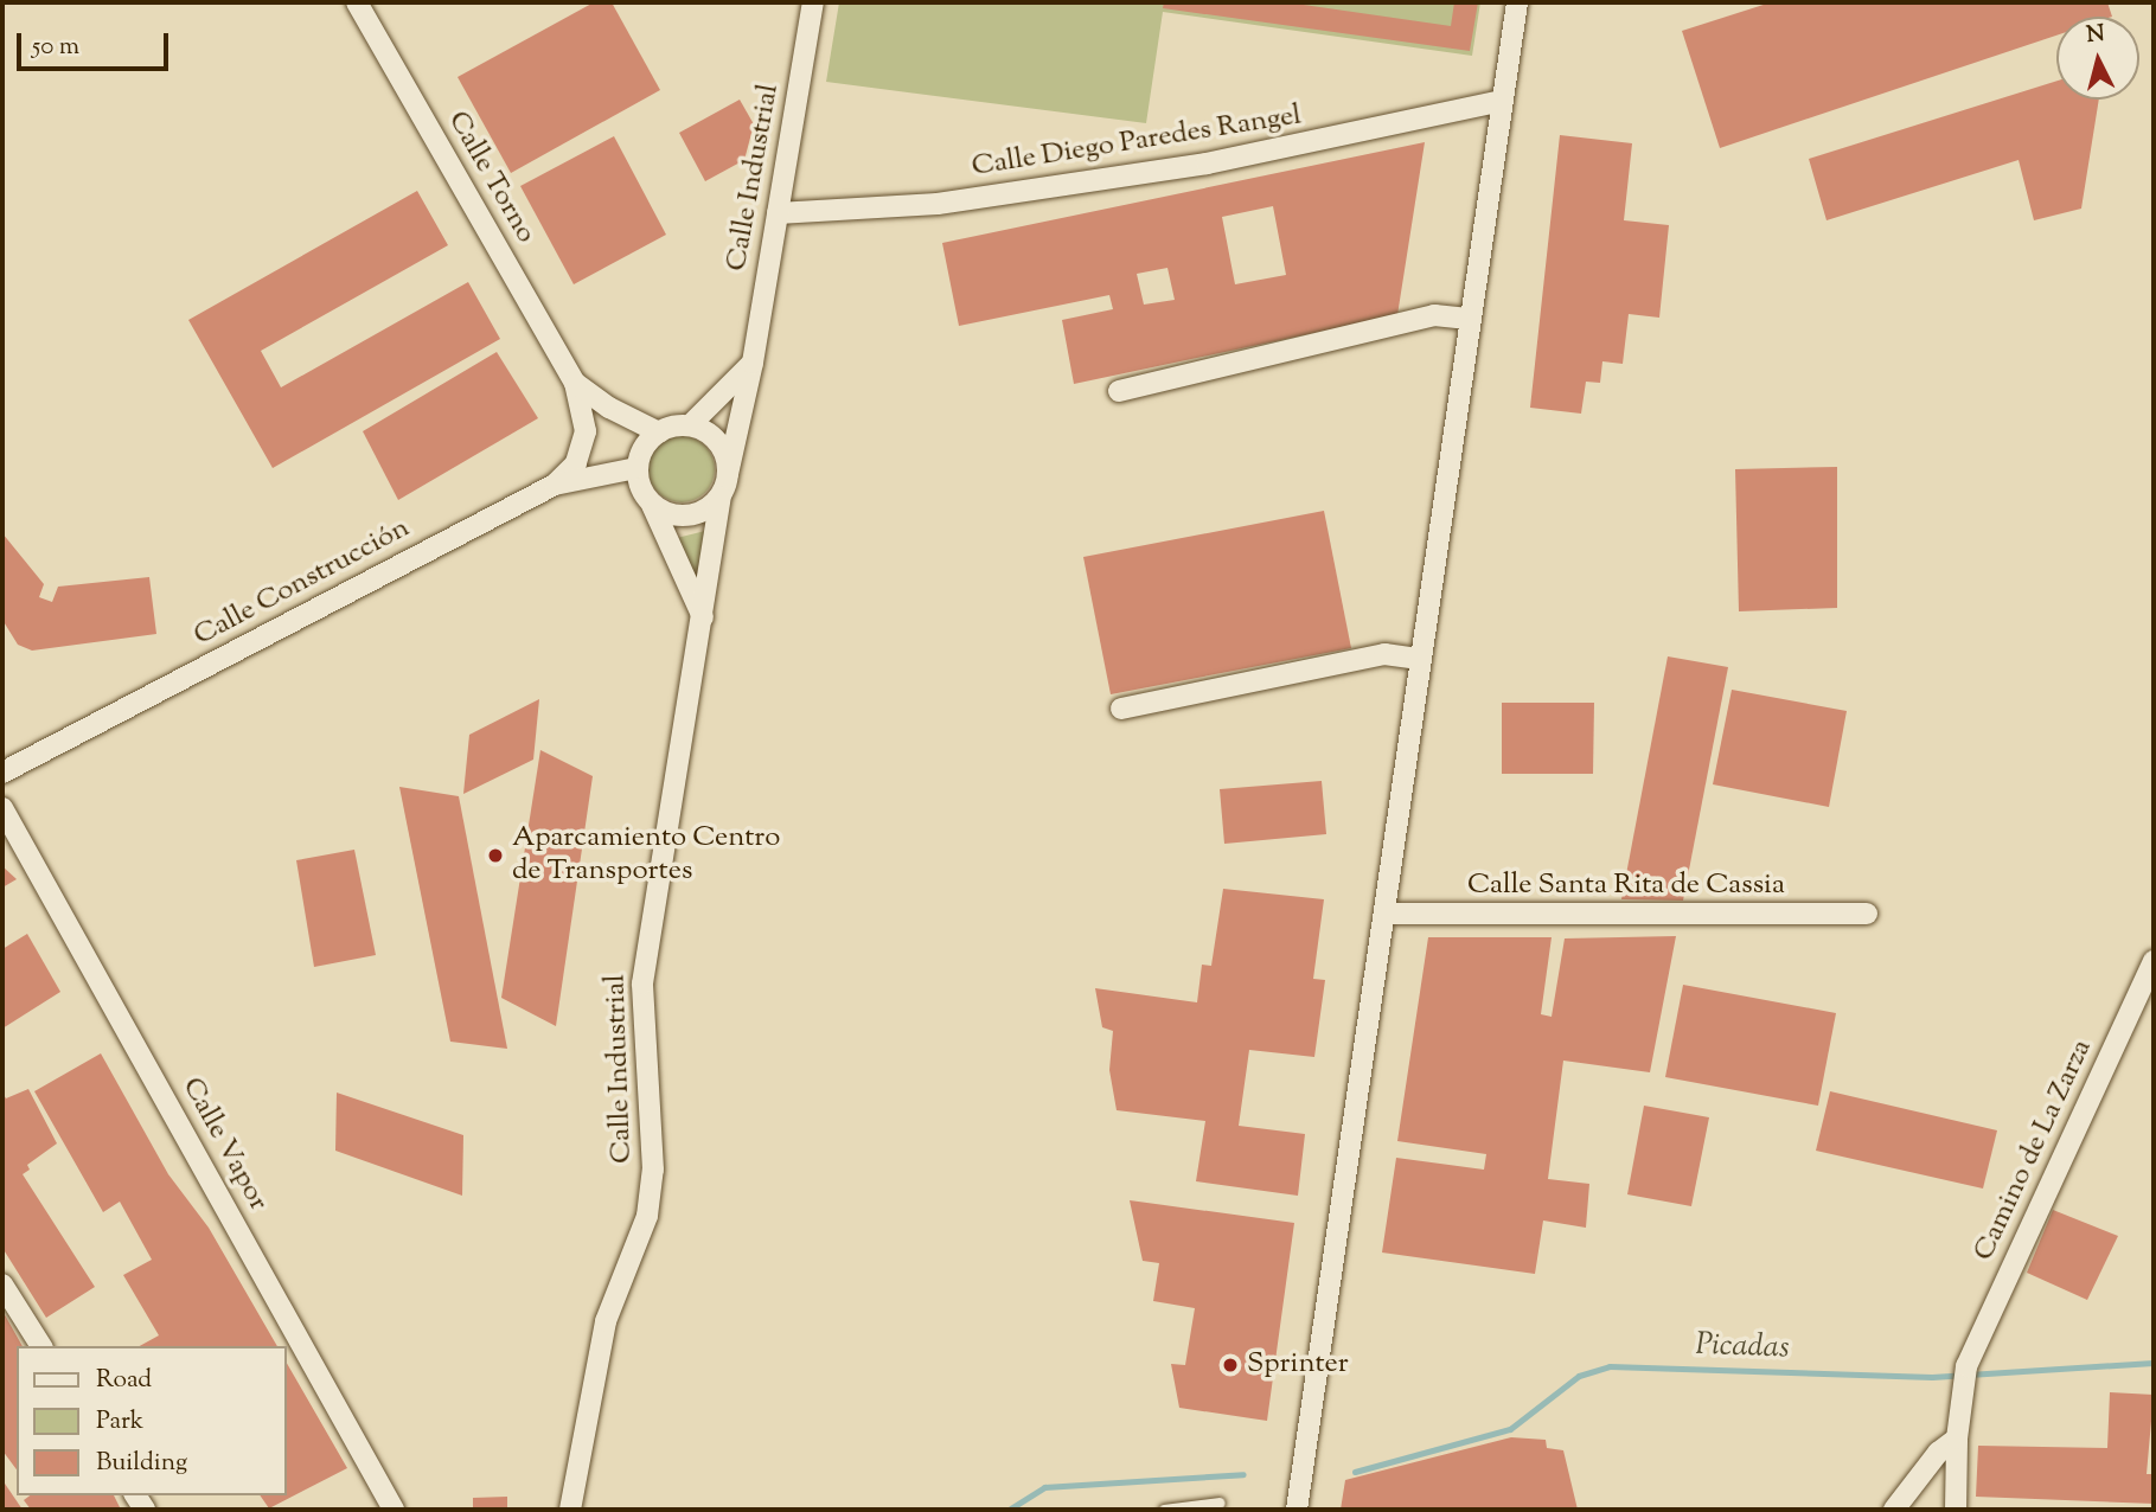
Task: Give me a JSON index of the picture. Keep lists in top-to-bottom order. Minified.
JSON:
{"streets":{"street":["Calle Diego Paredes Rangel","Calle Torno","Calle Industrial","Calle Construcción","Calle Santa Rita de Cassia","Calle Vapor","Camino de La Zarza"]},"crossings":[["Calle Diego Paredes Rangel","Calle Industrial"],["Calle Torno","Calle Industrial"],["Calle Torno","Calle Construcción"],["Calle Industrial","Calle Construcción"]],"water":["Picadas"],"places":["Aparcamiento Centro de Transportes","Sprinter"],"legend":["Road","Park","Building"],"scale_bar":"50 m","north":"top"}
